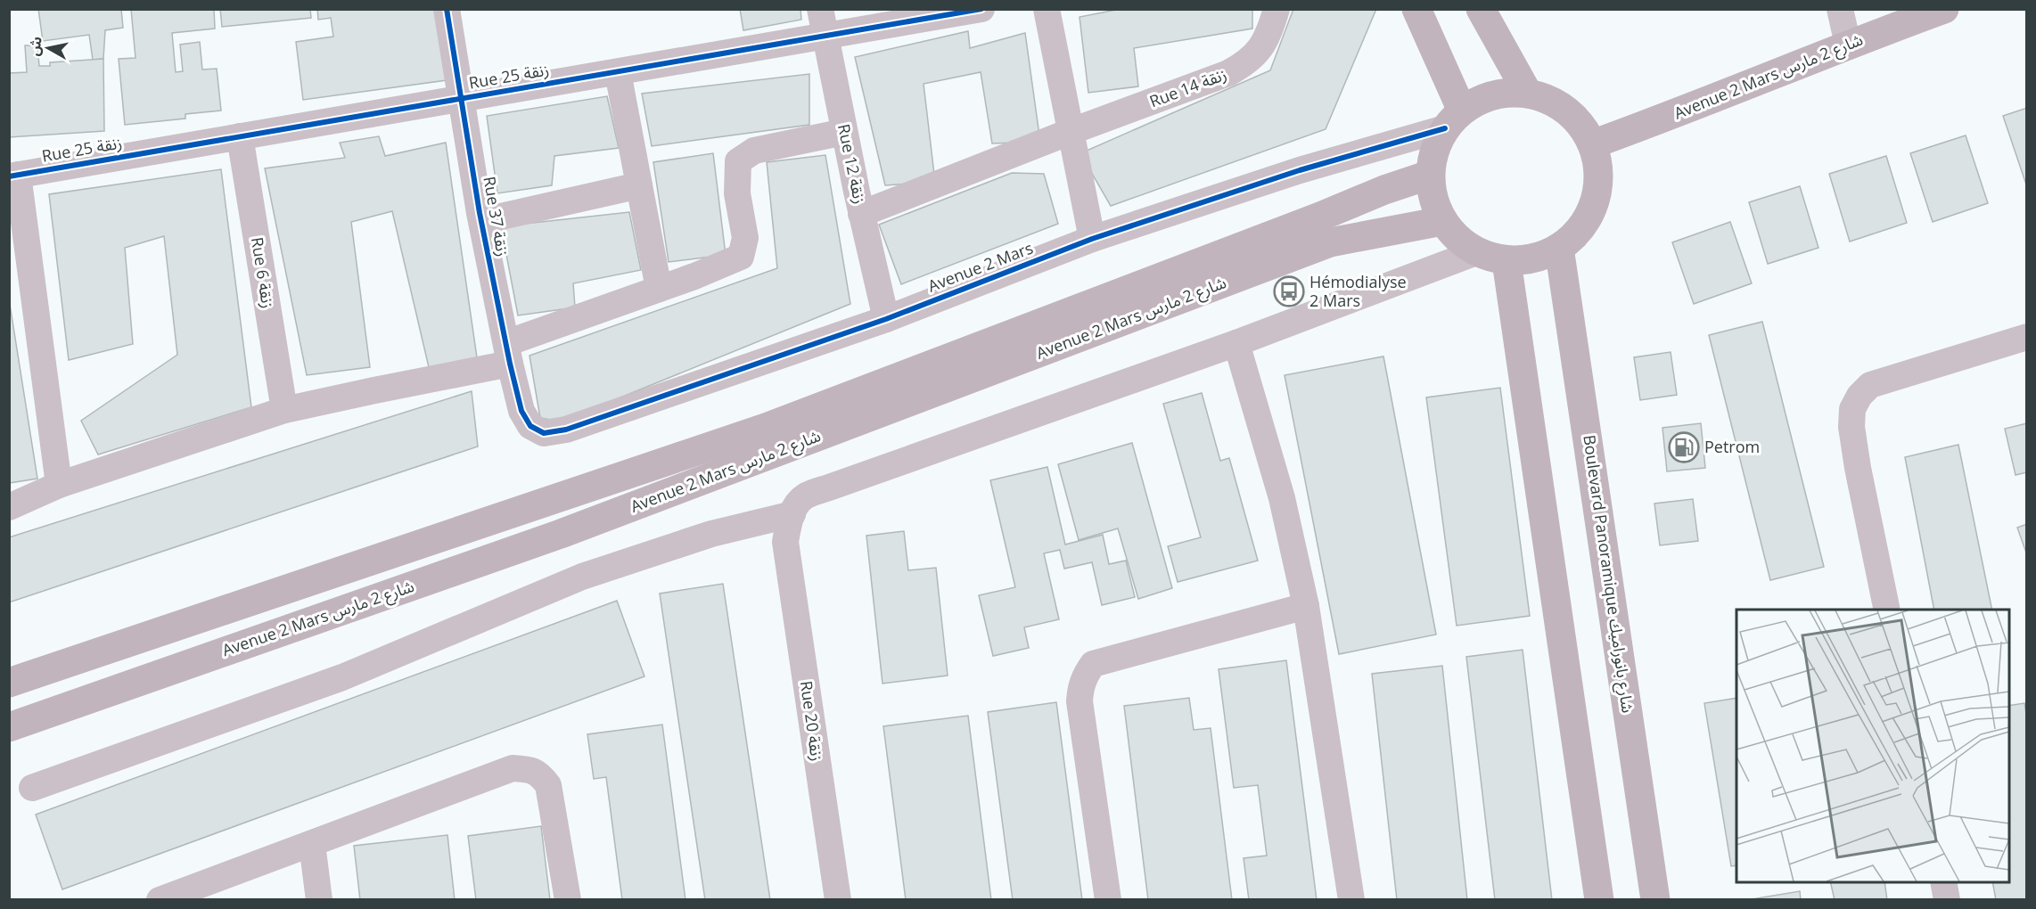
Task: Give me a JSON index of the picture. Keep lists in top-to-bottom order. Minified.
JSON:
{"streets":{"main road":["Avenue 2 Mars شارع 2 مارس","Boulevard Panoramique شارع بانوراميك"],"street":["Rue 25 زنقة","Rue 14 زنقة","Rue 12 زنقة","Rue 37 زنقة","Avenue 2 Mars","Rue 6 زنقة","Rue 20 زنقة"]},"crossings":[["Rue 25 زنقة","Rue 12 زنقة"],["Rue 25 زنقة","Rue 37 زنقة"],["Rue 25 زنقة","Rue 6 زنقة"],["Avenue 2 Mars شارع 2 مارس","Avenue 2 Mars"],["Avenue 2 Mars شارع 2 مارس","Boulevard Panoramique شارع بانوراميك"],["Rue 14 زنقة","Rue 12 زنقة"],["Rue 12 زنقة","Avenue 2 Mars"],["Rue 37 زنقة","Avenue 2 Mars"],["Avenue 2 Mars","Boulevard Panoramique شارع بانوراميك"]],"places":{"bus stop":["Hémodialyse 2 Mars"],"fuel station":["Petrom"]},"north":"left"}
